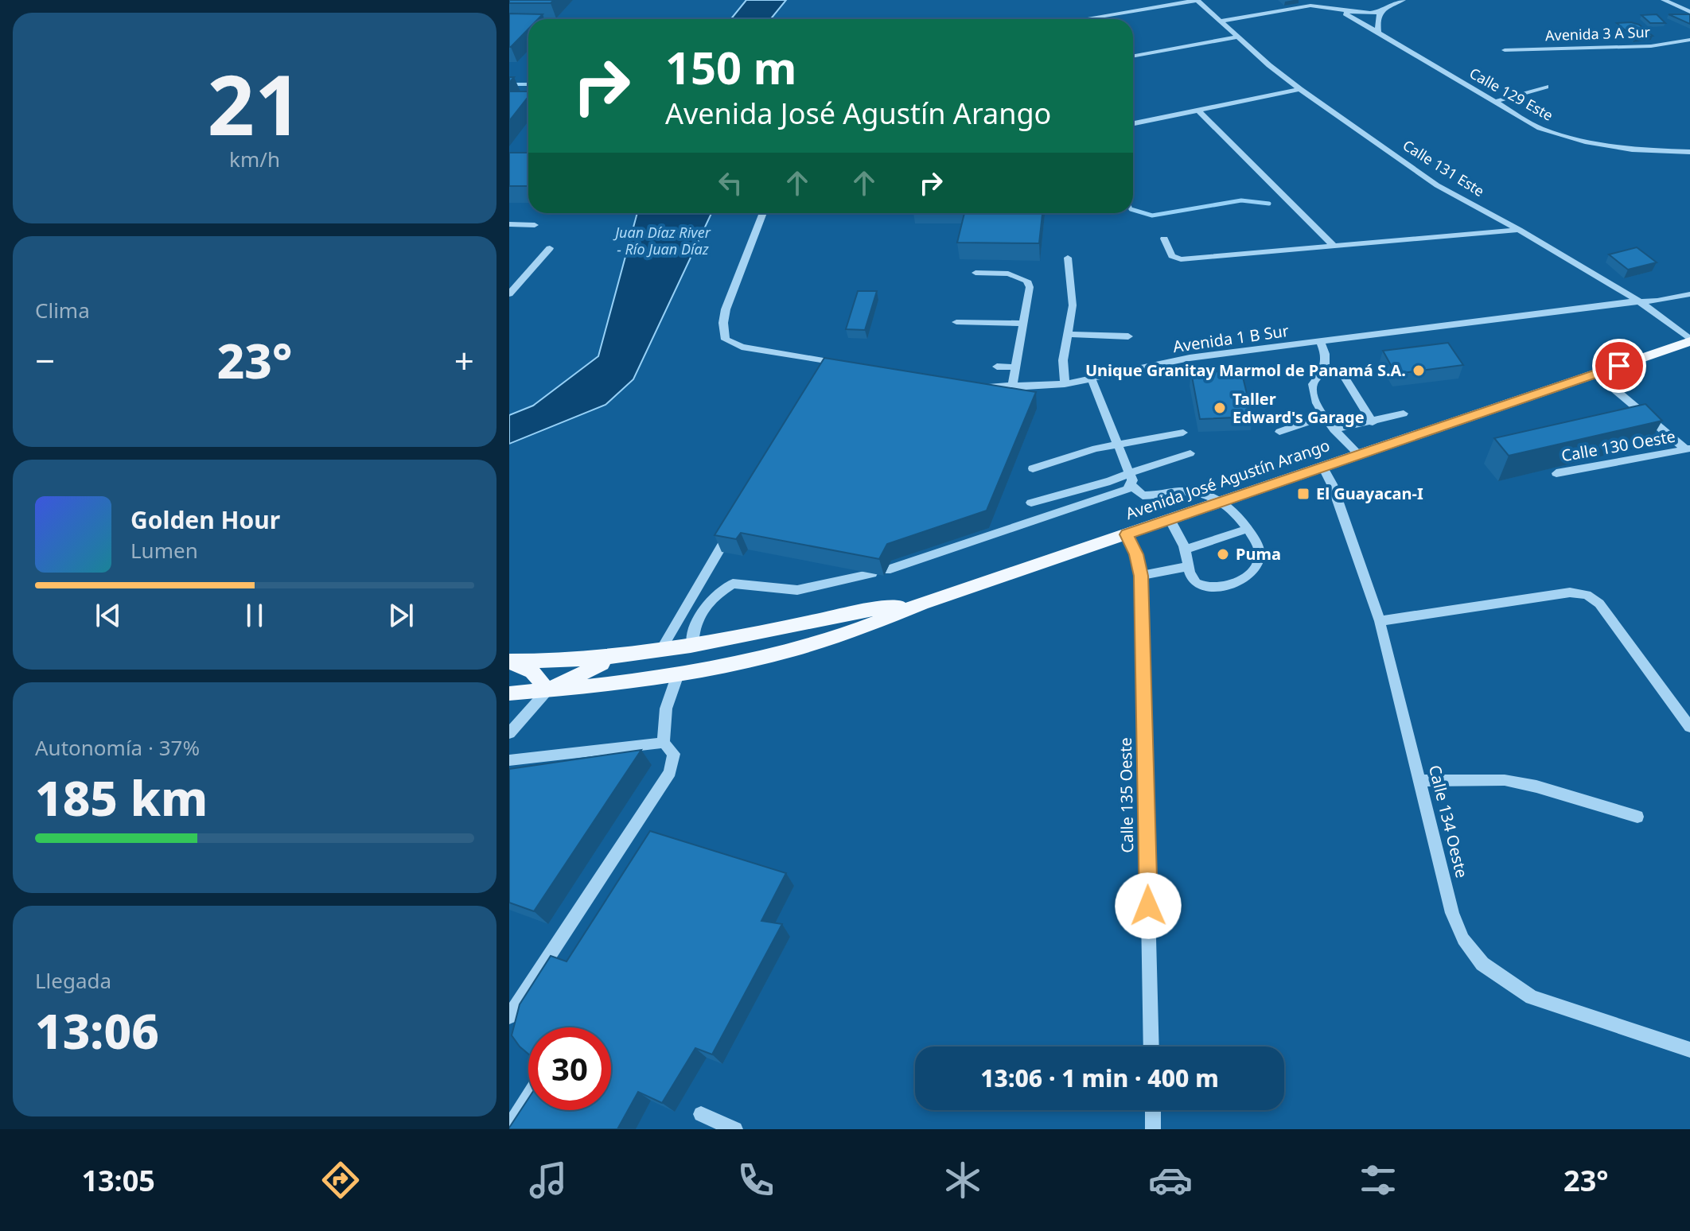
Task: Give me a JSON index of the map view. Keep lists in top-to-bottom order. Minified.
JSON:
{"streets":{"main road":["Avenida José Agustín Arango"],"street":["Avenida 3 A Sur","Calle 129 Este","Calle 131 Este","Avenida 1 B Sur","Calle 130 Oeste","Calle 135 Oeste","Calle 134 Oeste"]},"crossings":[["Calle 131 Este","Avenida 1 B Sur"],["Calle 131 Este","Avenida José Agustín Arango"],["Calle 130 Oeste","Avenida José Agustín Arango"],["Avenida José Agustín Arango","Calle 135 Oeste"],["Avenida José Agustín Arango","Calle 134 Oeste"]],"water":["Juan Díaz River - Río Juan Díaz"],"places":{"other":["Unique Granitay Marmol de Panamá S.A.","Taller Edward's Garage","Puma"],"transit":["El Guayacan-I"]},"page":{"tile":[["21","km/h"],"Clima",["Autonomía · 37%","185 km"],["Llegada","13:06"]],"turn":["150 m","Avenida José Agustín Arango"],"heat":["−","23°","+"],"song":["Golden Hour","Lumen"],"limit":"30","trip":"13:06 · 1 min · 400 m","tabs":["13:05","23°"]}}
